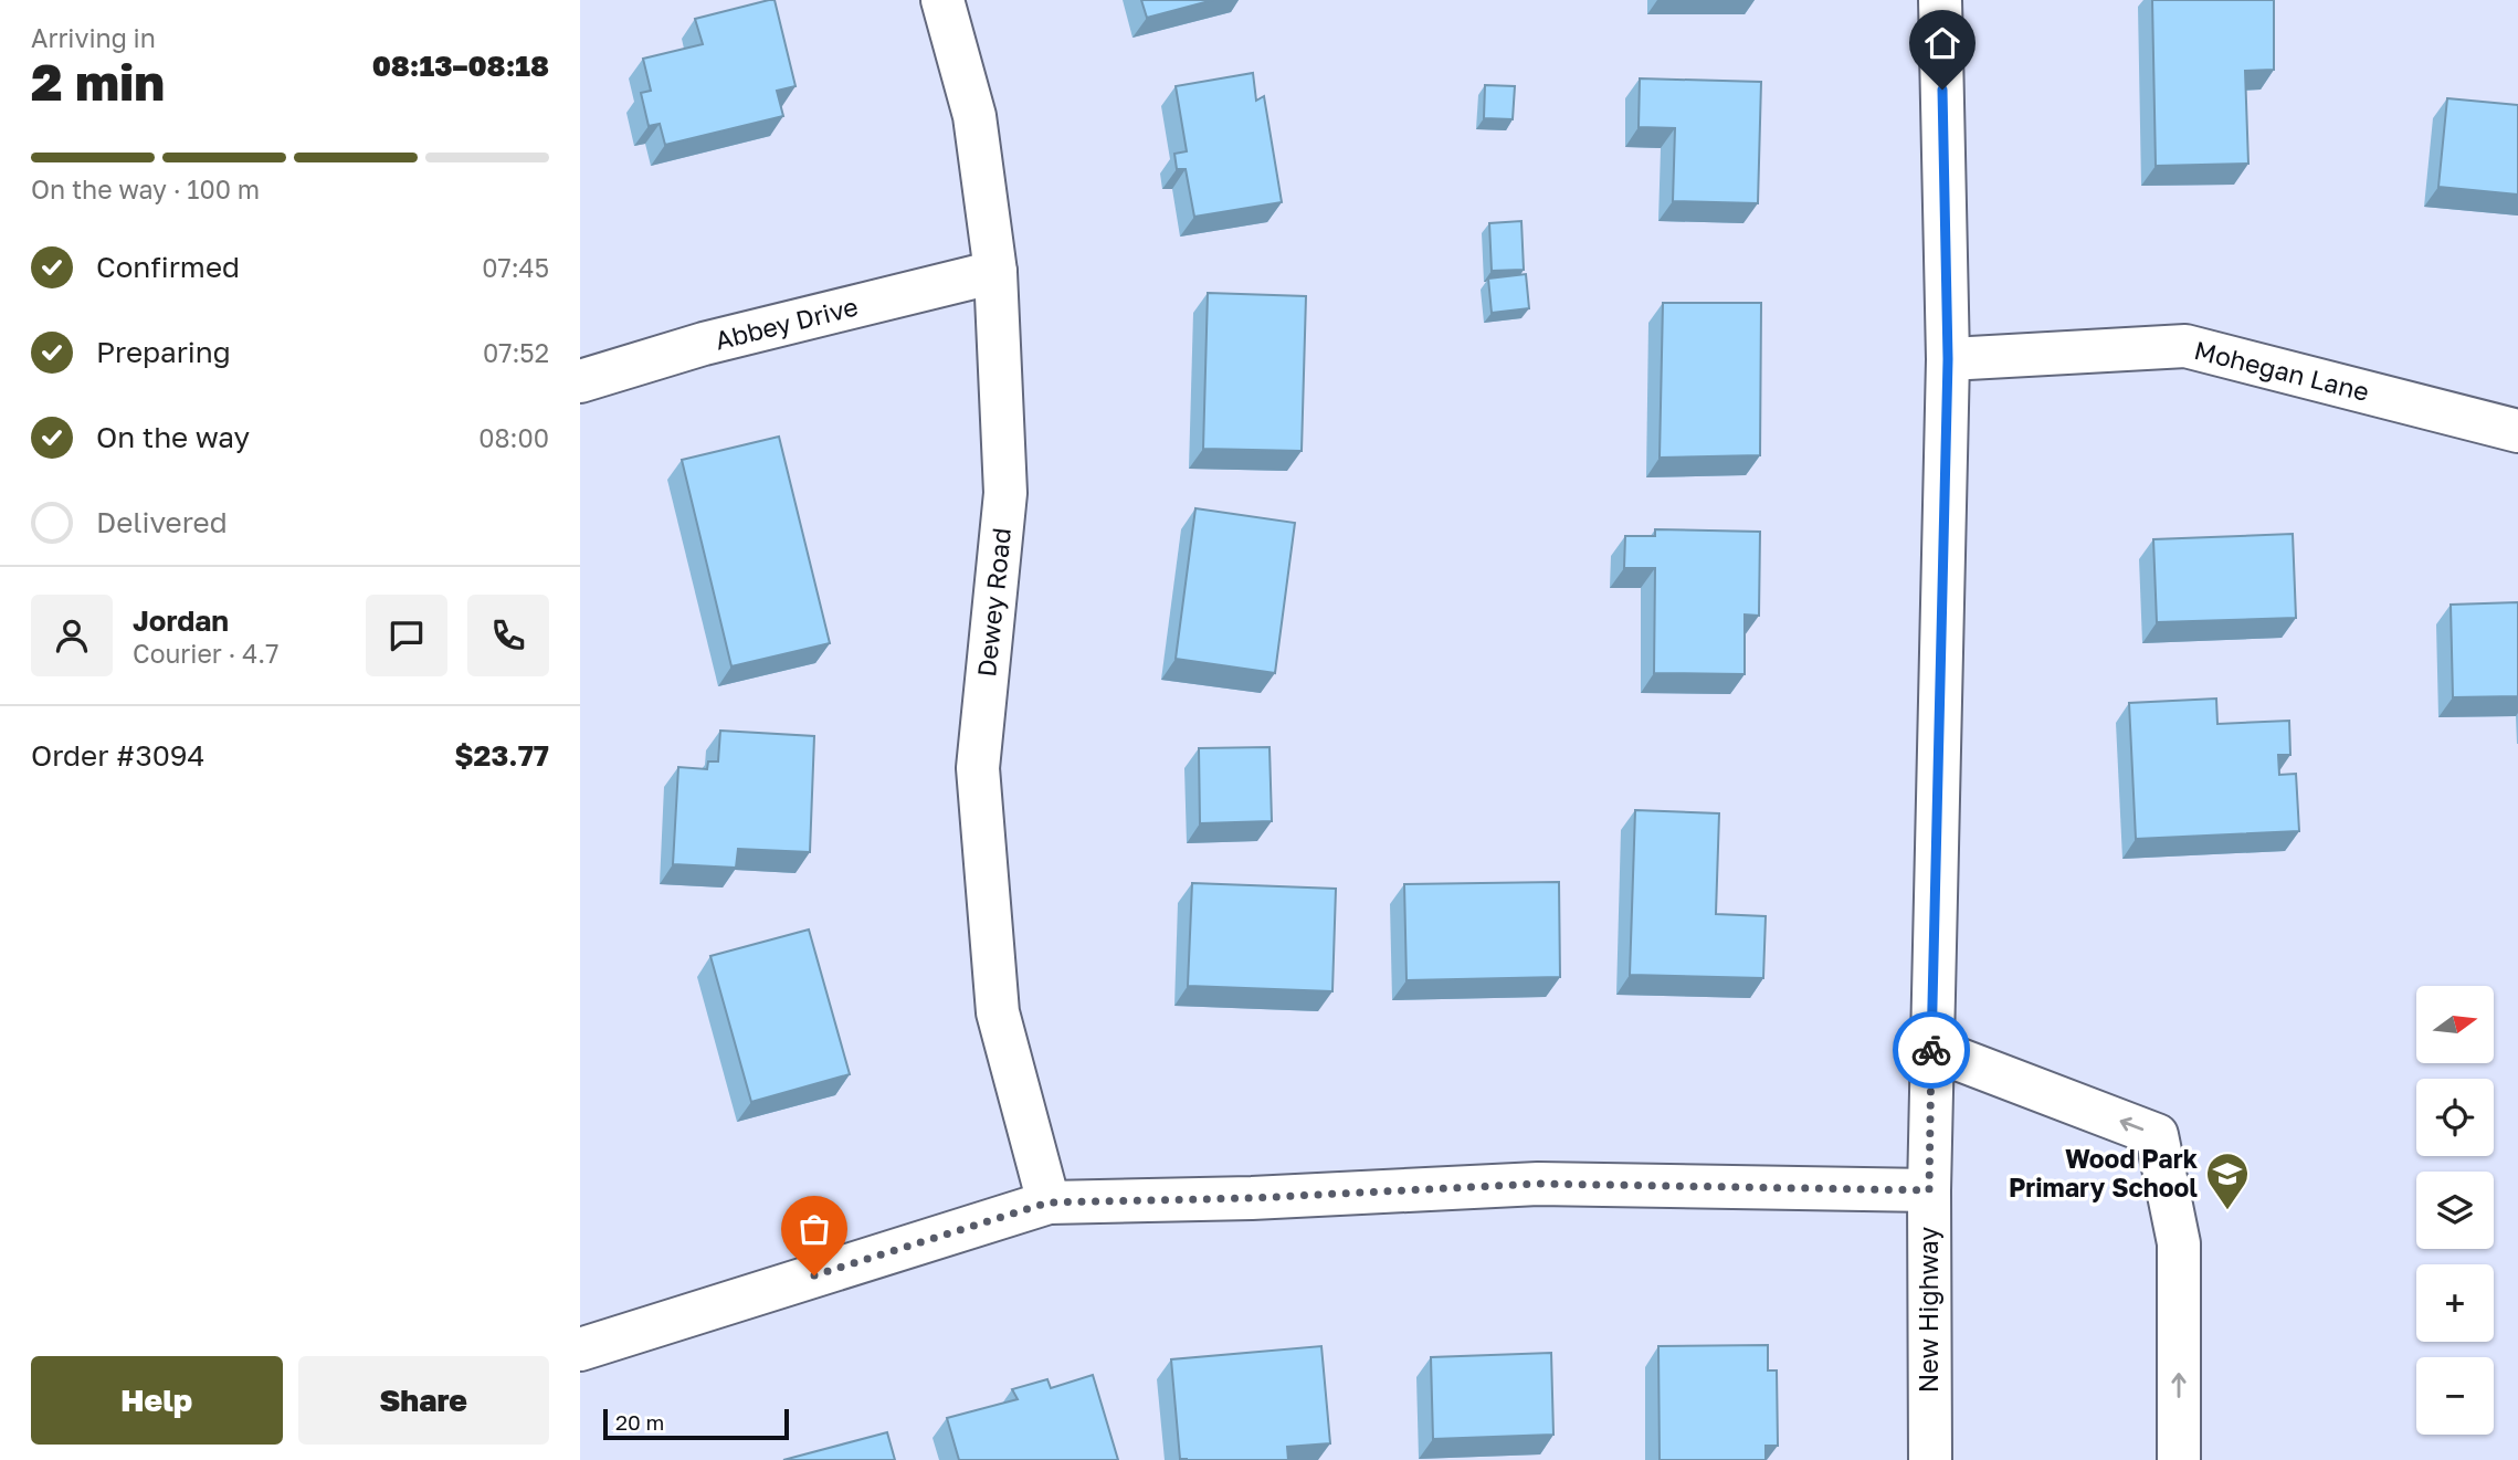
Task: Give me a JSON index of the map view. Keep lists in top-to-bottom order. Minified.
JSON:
{"streets":{"street":["Abbey Drive","Mohegan Lane","Dewey Road","New Highway"]},"crossings":[["Abbey Drive","Dewey Road"],["Mohegan Lane","New Highway"]],"places":{"school or university":["Wood Park Primary School"]},"scale_bar":"20 m","north":"right","page":{"heading":["2 min","Arriving in","08:13–08:18"],"panel":["Jordan","Courier · 4.7","Order #3094","$23.77"],"bar":"On the way · 100 m","list":[["Confirmed","07:45"],["Preparing","07:52"],["On the way","08:00"],"Delivered"],"map_buttons":["+","−"],"buttons":["Help","Share"],"scale":"20 m"}}
